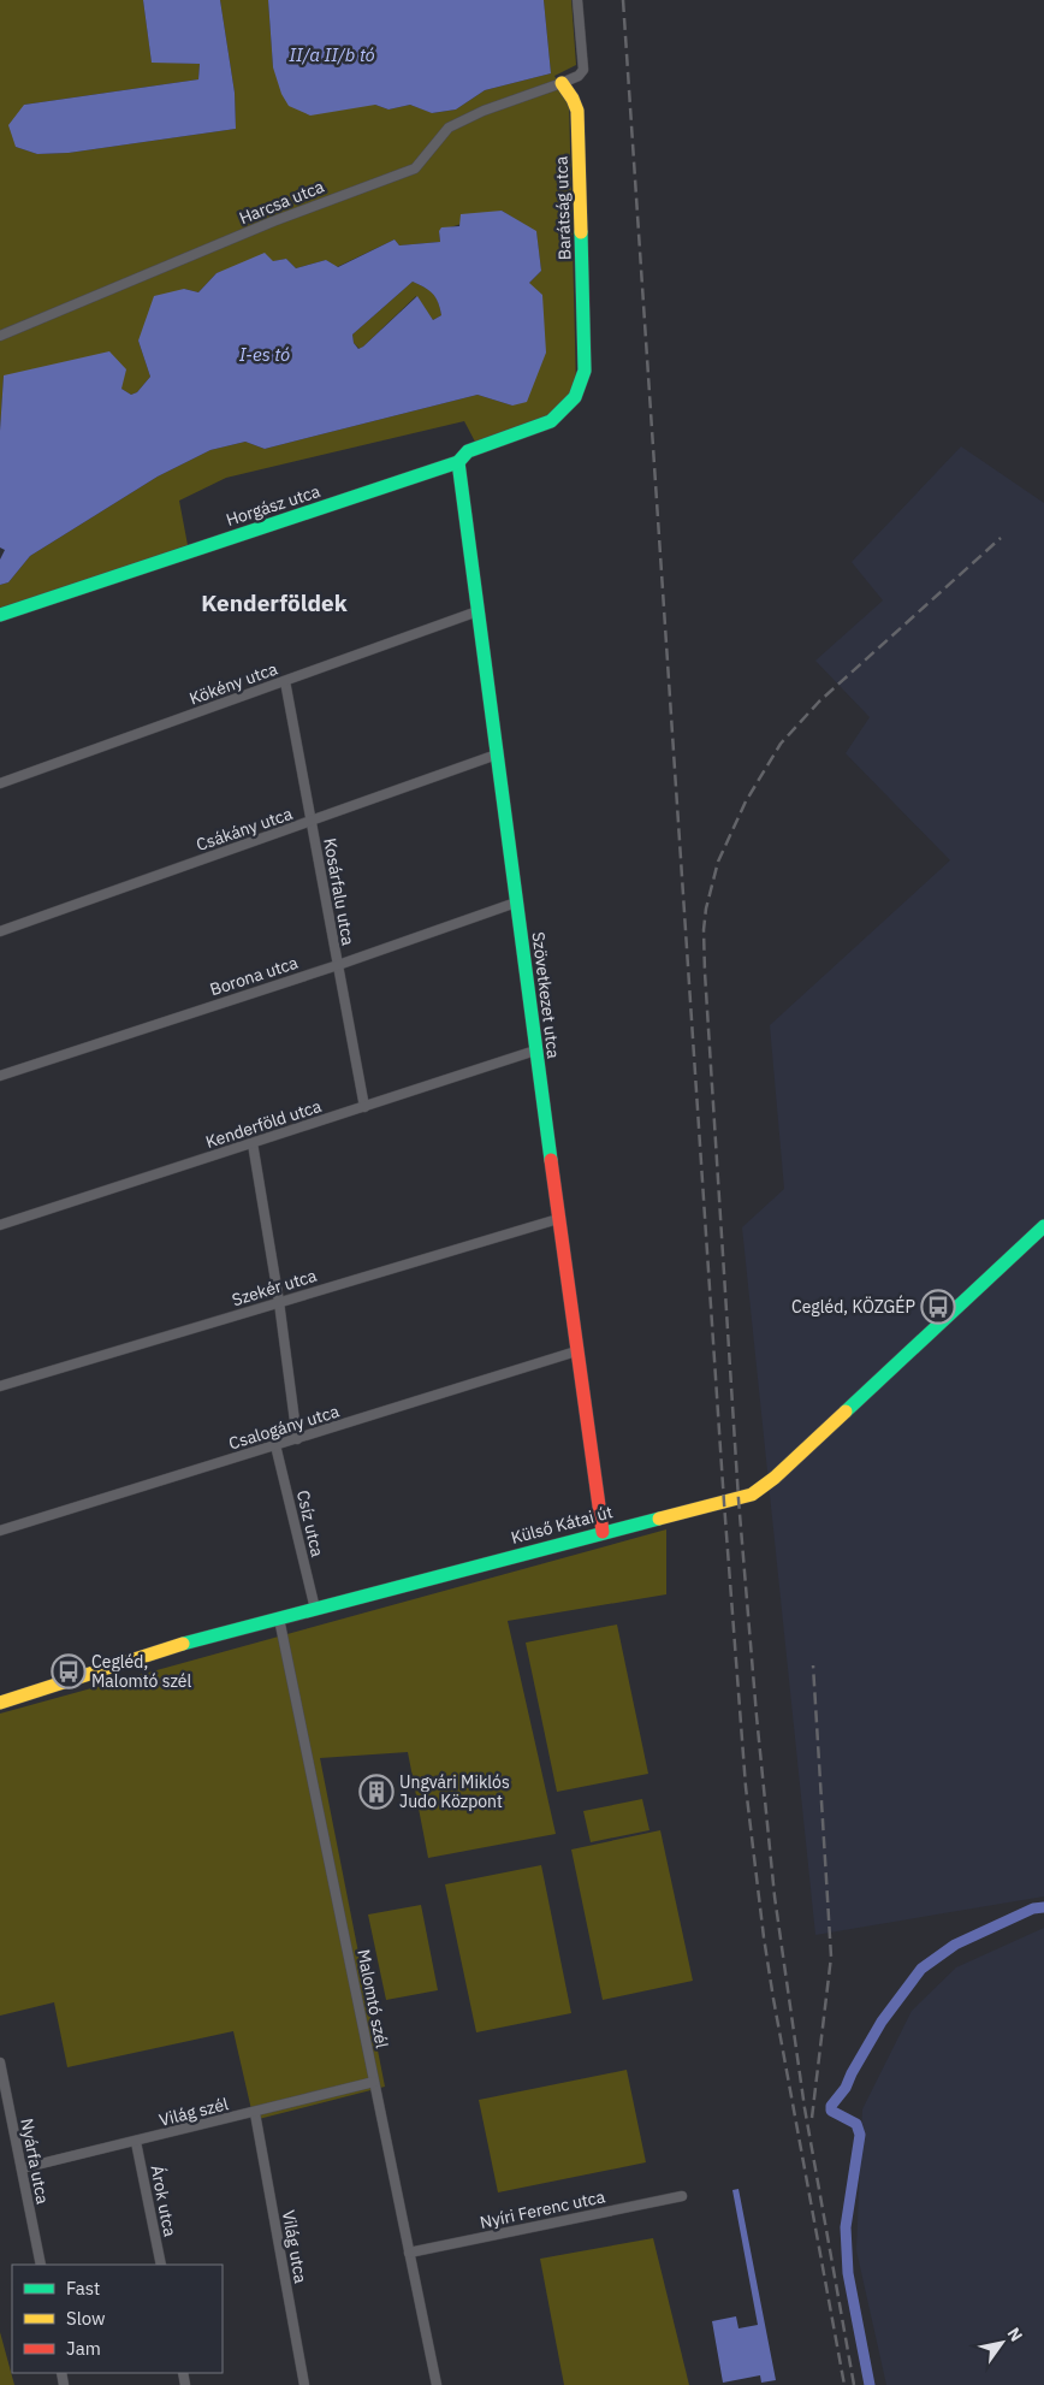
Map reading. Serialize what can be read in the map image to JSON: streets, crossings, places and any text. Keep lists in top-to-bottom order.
{
  "streets": {
    "street": [
      "Harcsa utca",
      "Barátság utca",
      "Horgász utca",
      "Kökény utca",
      "Csákány utca",
      "Kosárfalu utca",
      "Borona utca",
      "Szövetkezet utca",
      "Kenderföld utca",
      "Szekér utca",
      "Csalogány utca",
      "Csíz utca",
      "Külső Kátai út",
      "Malomtó szél",
      "Világ szél",
      "Nyárfa utca",
      "Árok utca",
      "Nyíri Ferenc utca",
      "Világ utca"
    ]
  },
  "crossings": [
    ["Harcsa utca", "Barátság utca"],
    ["Barátság utca", "Horgász utca"],
    ["Horgász utca", "Szövetkezet utca"],
    ["Kökény utca", "Kosárfalu utca"],
    ["Kökény utca", "Szövetkezet utca"],
    ["Csákány utca", "Kosárfalu utca"],
    ["Csákány utca", "Szövetkezet utca"],
    ["Kosárfalu utca", "Borona utca"],
    ["Kosárfalu utca", "Kenderföld utca"],
    ["Borona utca", "Szövetkezet utca"],
    ["Szövetkezet utca", "Kenderföld utca"],
    ["Szövetkezet utca", "Szekér utca"],
    ["Szövetkezet utca", "Csalogány utca"],
    ["Szövetkezet utca", "Külső Kátai út"],
    ["Csalogány utca", "Csíz utca"],
    ["Csíz utca", "Külső Kátai út"],
    ["Külső Kátai út", "Malomtó szél"],
    ["Malomtó szél", "Világ szél"],
    ["Malomtó szél", "Nyíri Ferenc utca"],
    ["Világ szél", "Nyárfa utca"],
    ["Világ szél", "Árok utca"],
    ["Világ szél", "Világ utca"]
  ],
  "districts": ["Kenderföldek"],
  "water": ["II/a II/b tó", "I-es tó"],
  "places": {
    "bus stop": ["Cegléd, KÖZGÉP", "Cegléd, Malomtó szél"],
    "building": ["Ungvári Miklós Judo Központ"]
  },
  "legend": ["Fast", "Slow", "Jam"],
  "north": "top right"
}
